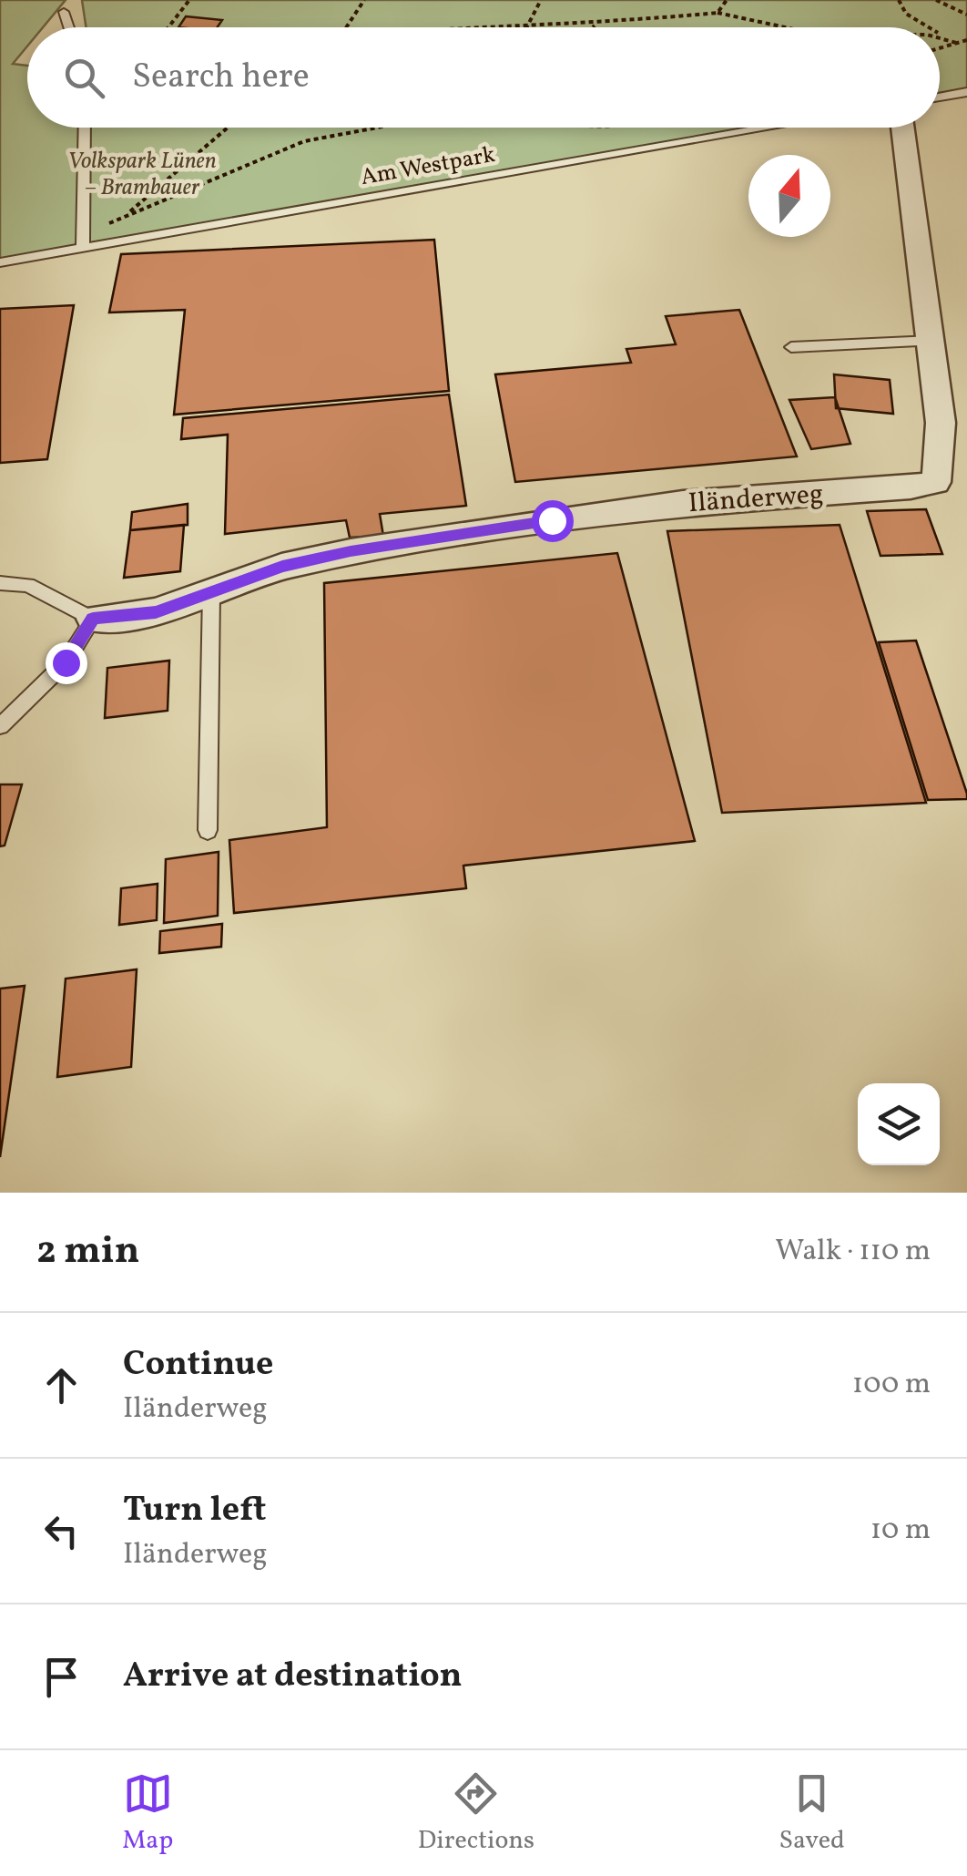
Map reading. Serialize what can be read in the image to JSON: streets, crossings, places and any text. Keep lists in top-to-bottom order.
{
  "streets": {
    "street": ["Iländerweg"],
    "lane": ["Am Westpark"]
  },
  "parks": ["Volkspark Lünen – Brambauer"],
  "north": "top",
  "page": {
    "search": "Search here",
    "heading": ["2 min", "Walk · 110 m"],
    "list": [
      ["Continue", "Iländerweg", "100 m"],
      ["Turn left", "Iländerweg", "10 m"],
      "Arrive at destination"
    ],
    "nav": ["Map", "Directions", "Saved"]
  }
}
